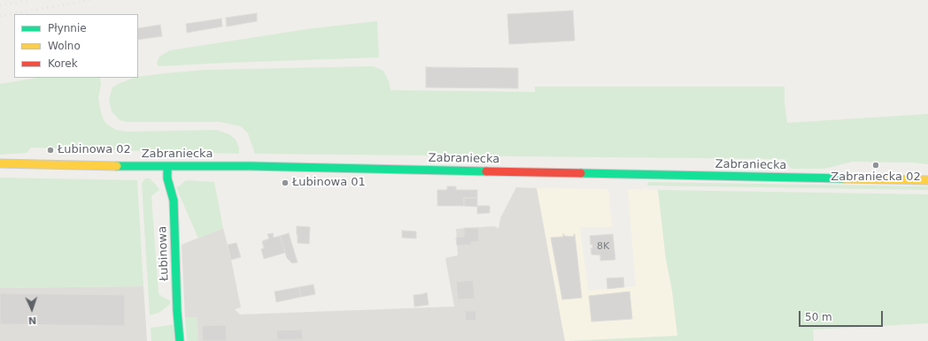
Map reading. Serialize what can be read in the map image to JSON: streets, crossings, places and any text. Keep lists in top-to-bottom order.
{
  "streets": {
    "main road": ["Zabraniecka", "Łubinowa"]
  },
  "crossings": [
    ["Zabraniecka", "Łubinowa"]
  ],
  "places": ["Łubinowa 02", "Zabraniecka 02", "Łubinowa 01"],
  "house_numbers": ["8K"],
  "legend": ["Płynnie", "Wolno", "Korek"],
  "scale_bar": "50 m",
  "north": "bottom"
}
